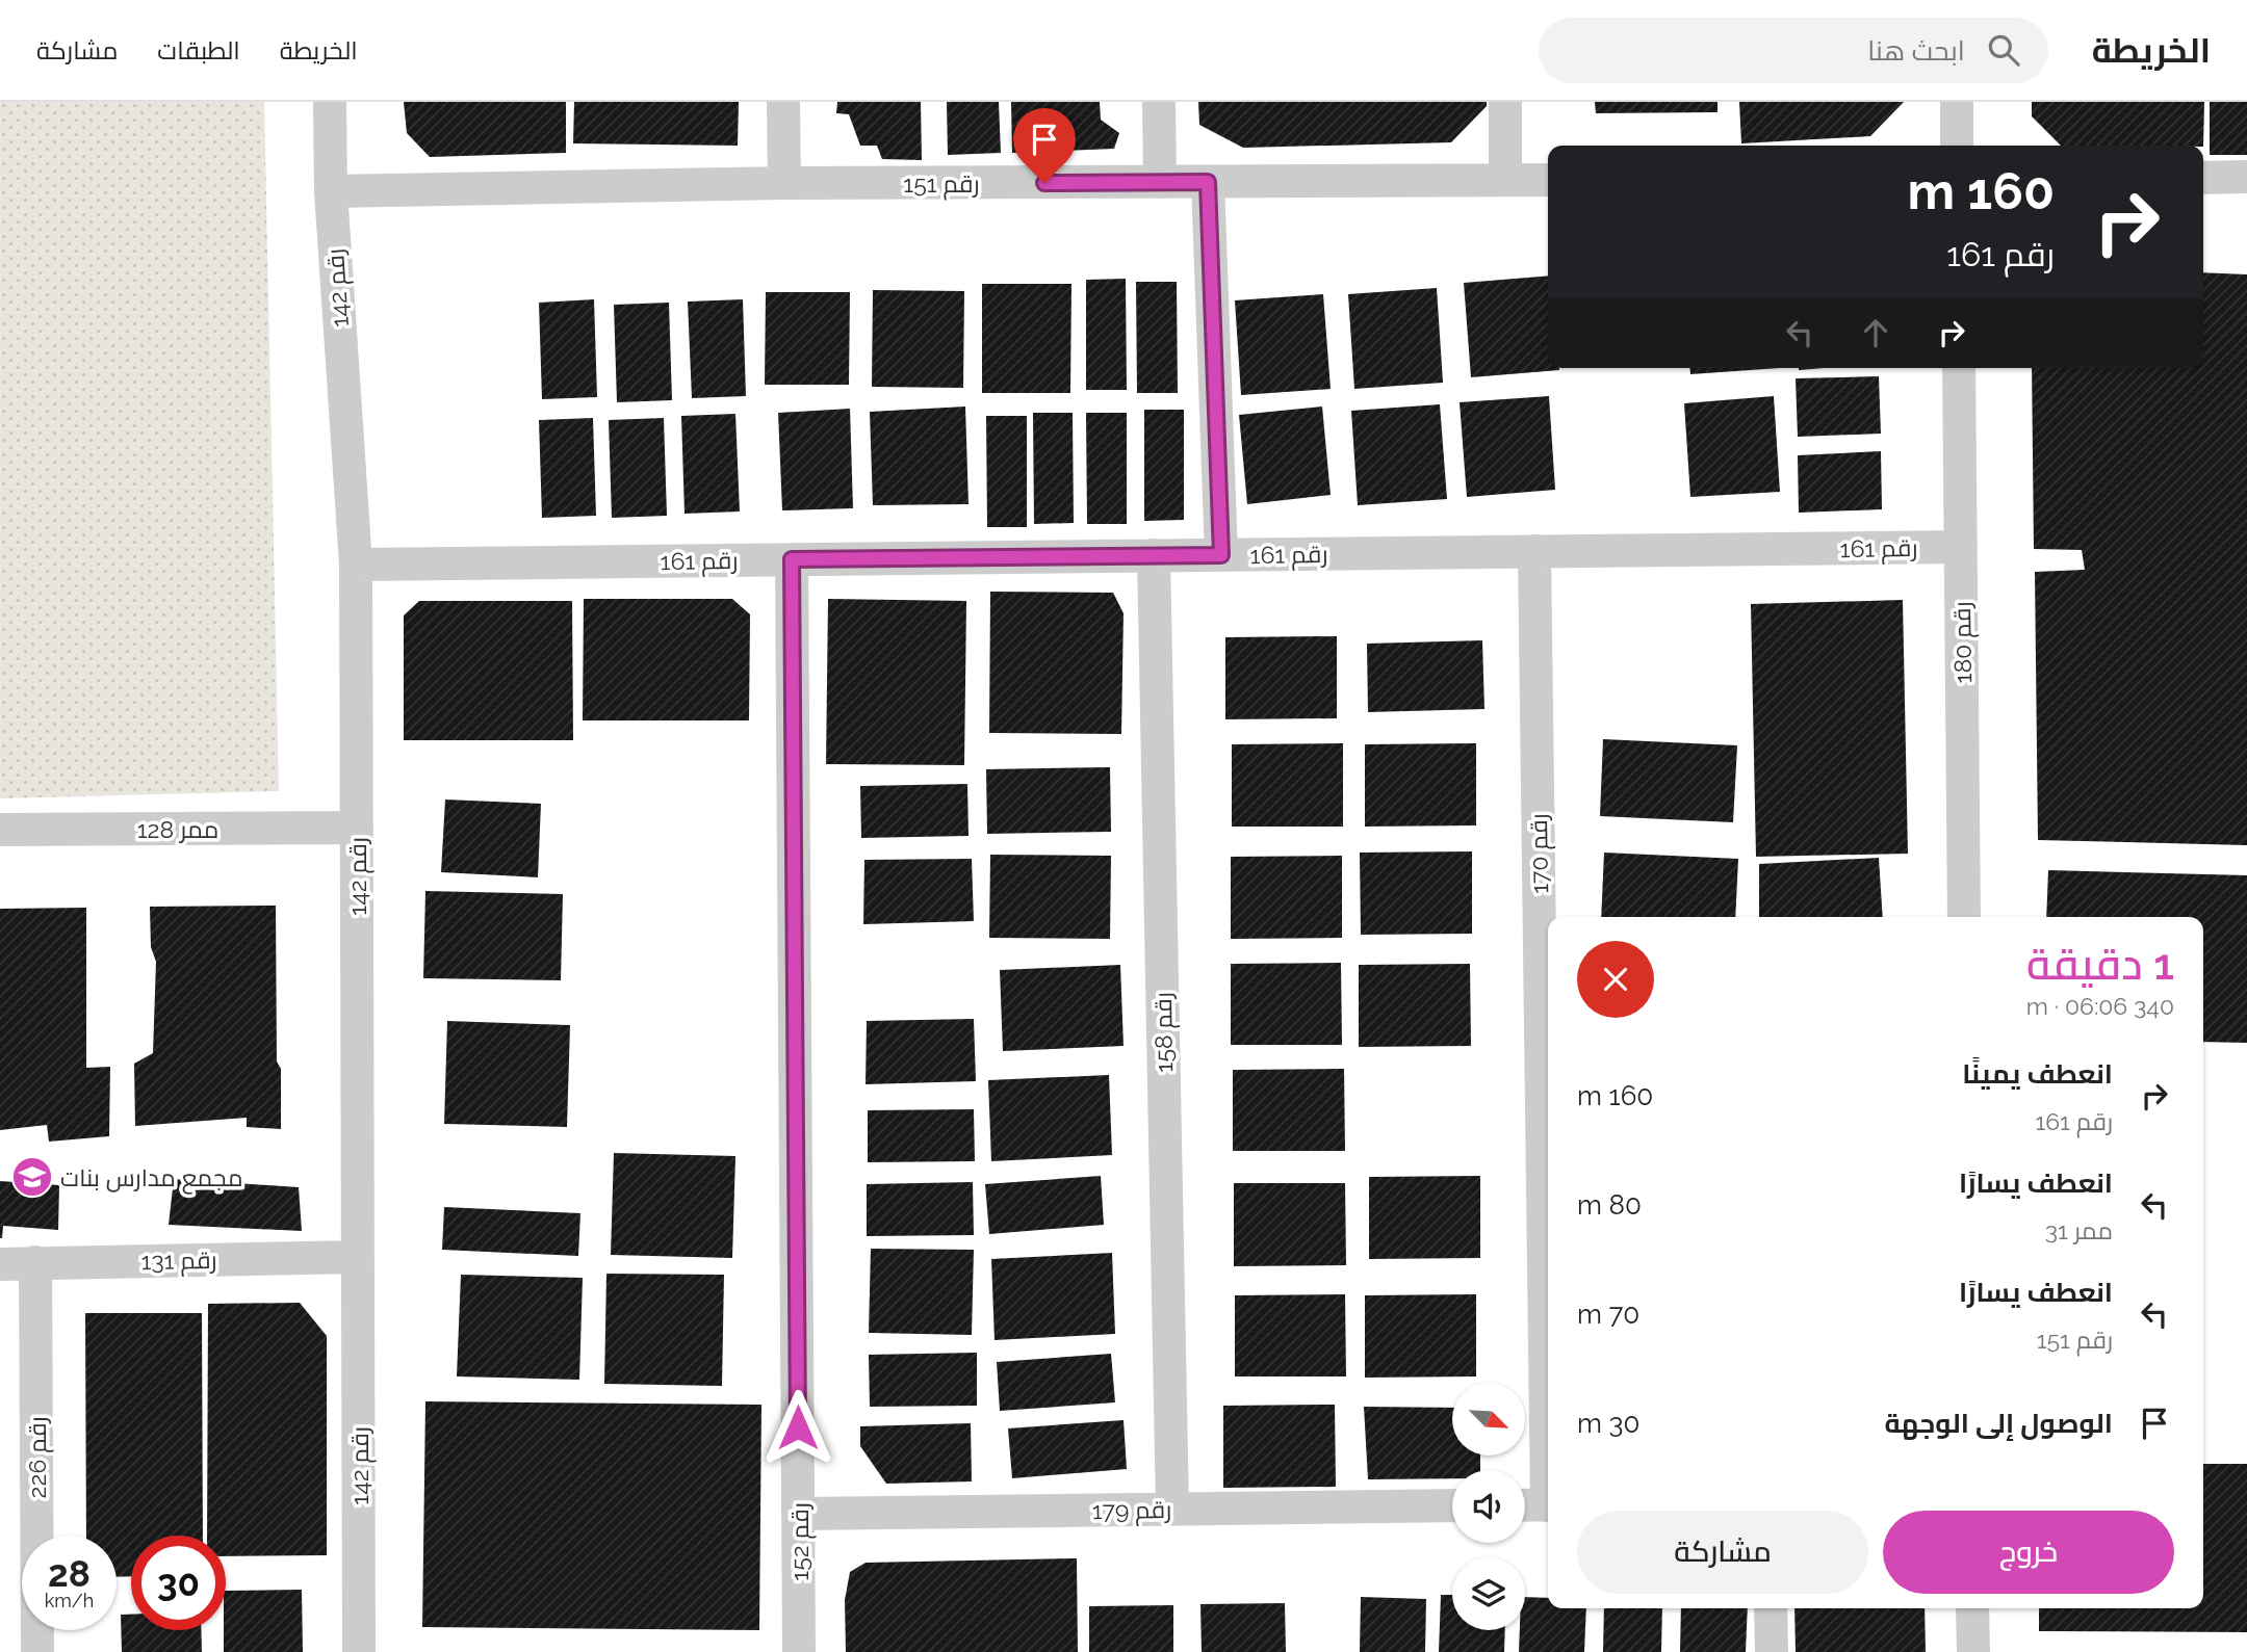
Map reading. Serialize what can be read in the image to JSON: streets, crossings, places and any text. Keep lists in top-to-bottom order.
{
  "streets": {
    "street": [
      "رقم 151",
      "رقم 142",
      "رقم 161",
      "رقم 180",
      "ممر 128",
      "رقم 170",
      "رقم 158",
      "رقم 131",
      "رقم 226",
      "رقم 179",
      "رقم 152"
    ]
  },
  "crossings": [
    ["رقم 151", "رقم 142"],
    ["رقم 142", "رقم 161"],
    ["رقم 142", "ممر 128"],
    ["رقم 142", "رقم 131"],
    ["رقم 161", "رقم 180"],
    ["رقم 161", "رقم 170"],
    ["رقم 161", "رقم 158"],
    ["رقم 161", "رقم 152"],
    ["رقم 158", "رقم 179"],
    ["رقم 131", "رقم 226"],
    ["رقم 179", "رقم 152"]
  ],
  "places": {
    "school or university": ["مجمع مدارس بنات"]
  },
  "north": "bottom right",
  "page": {
    "header": "الخريطة",
    "search": "ابحث هنا",
    "nav": ["الخريطة", "الطبقات", "مشاركة"],
    "turn": ["160 m", "رقم 161"],
    "heading": ["1 دقيقة", "340 m · 06:06"],
    "list": [
      {
        "name": "انعطف يمينًا",
        "note": "رقم 161",
        "value": "160 m"
      },
      {
        "name": "انعطف يسارًا",
        "note": "ممر 31",
        "value": "80 m"
      },
      {
        "name": "انعطف يسارًا",
        "note": "رقم 151",
        "value": "70 m"
      },
      {
        "name": "الوصول إلى الوجهة",
        "value": "30 m"
      }
    ],
    "buttons": ["خروج", "مشاركة"],
    "speed": "28 km/h",
    "limit": "30"
  }
}
